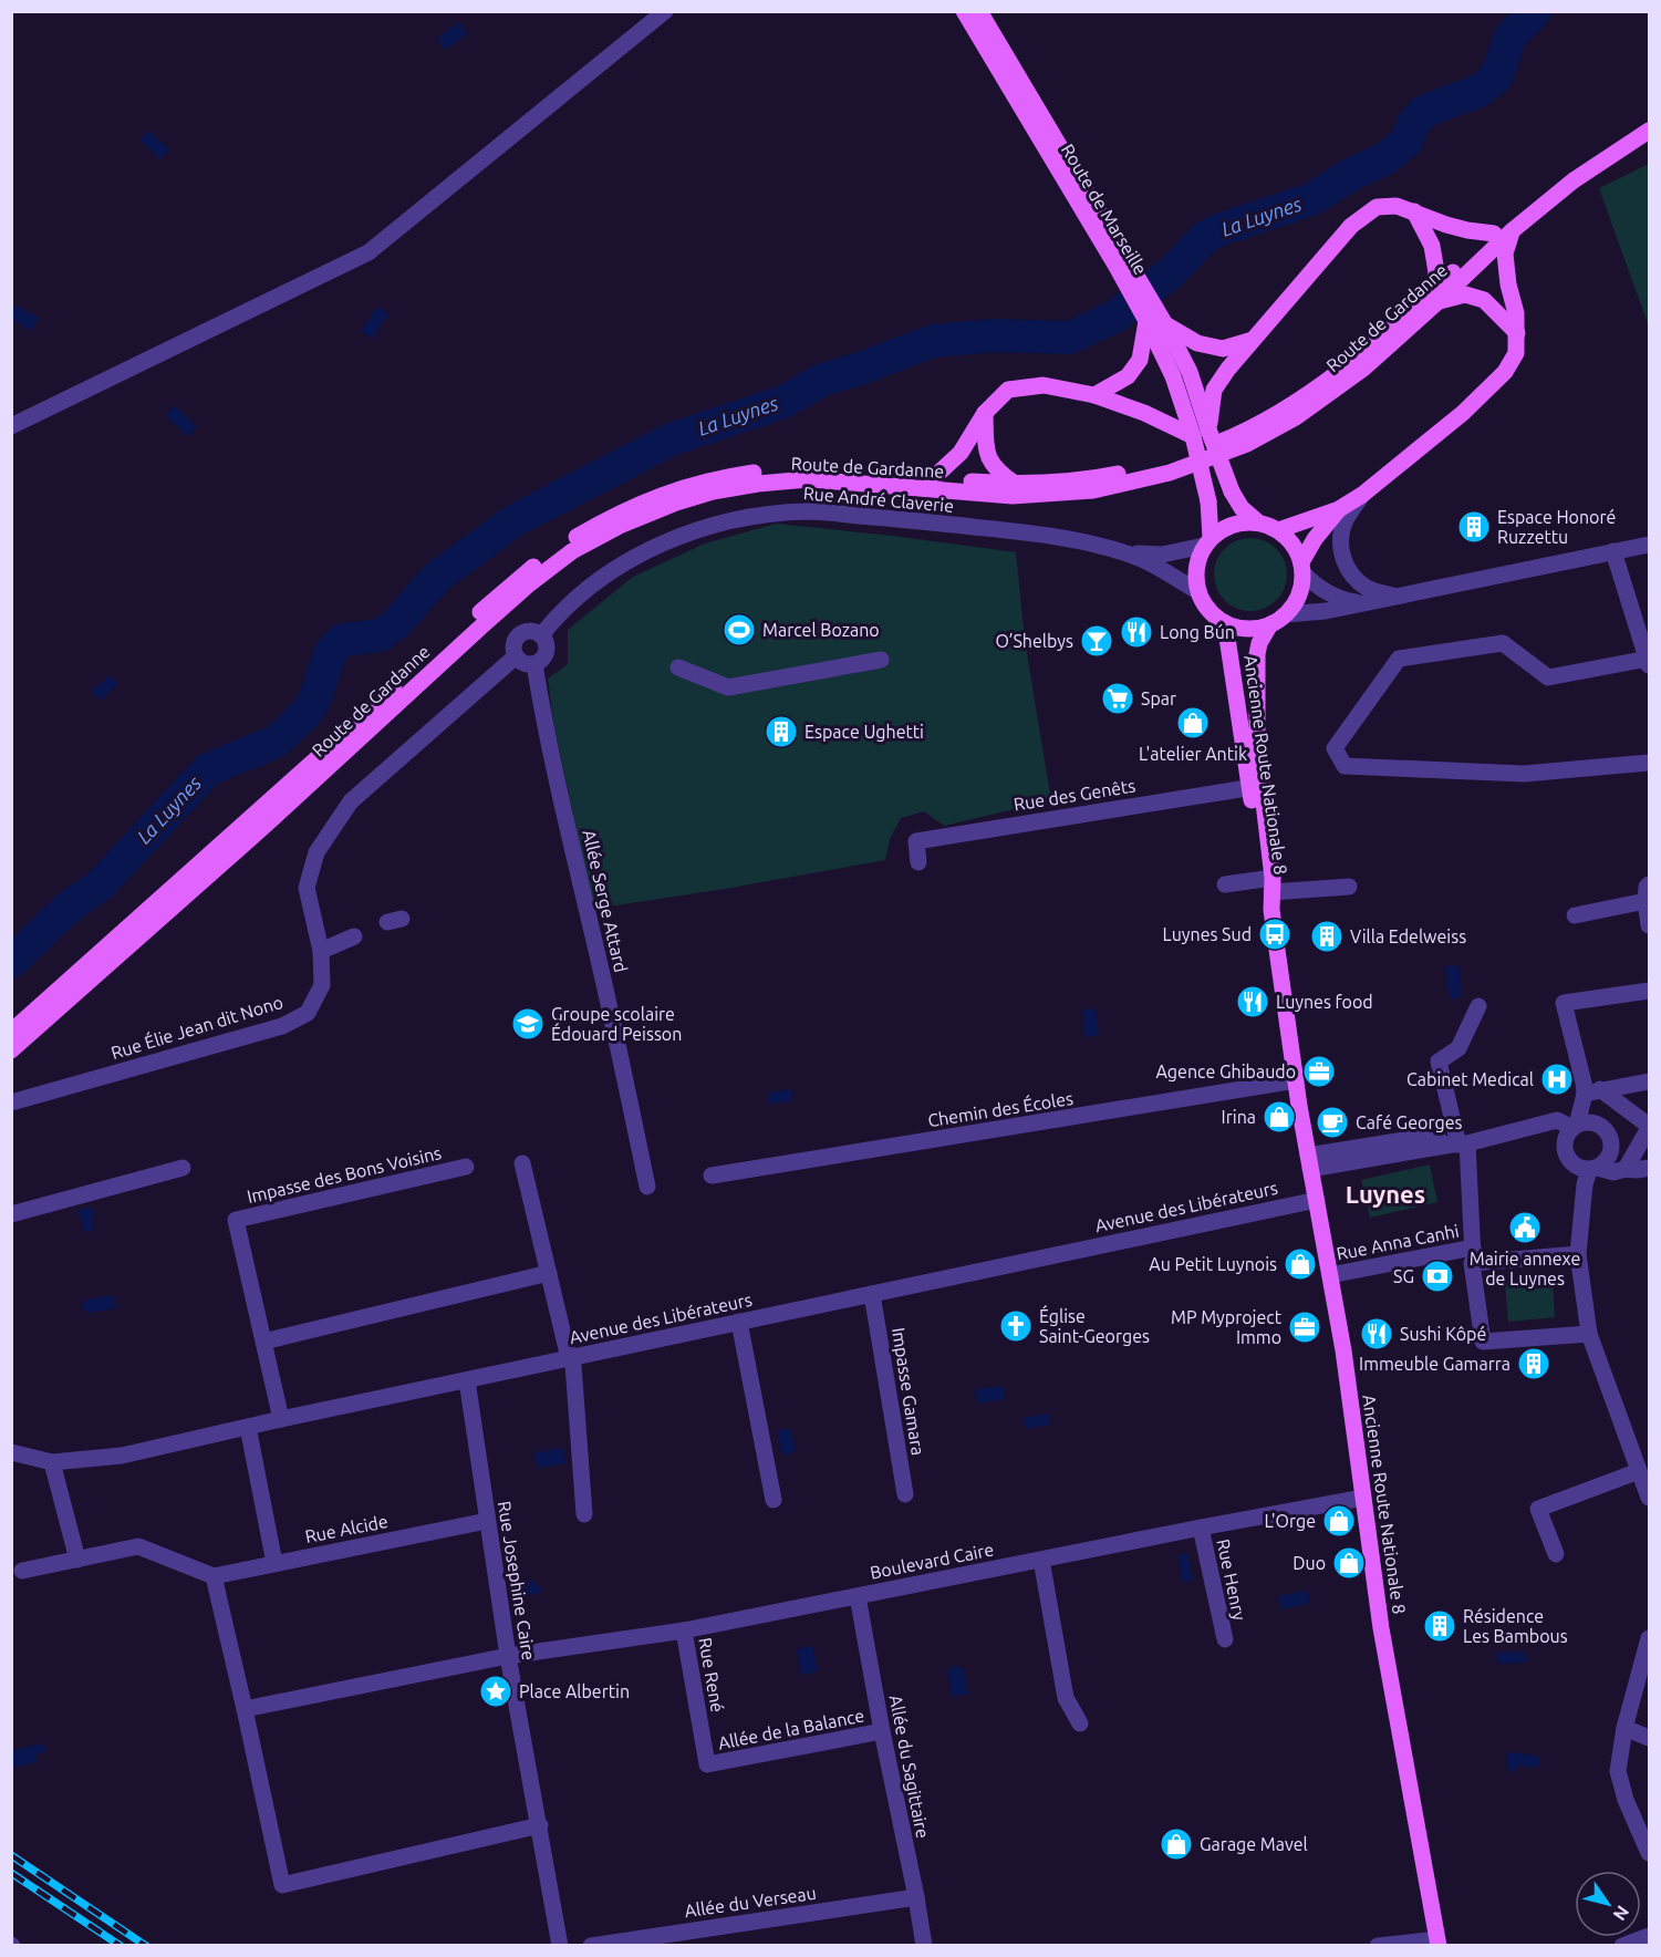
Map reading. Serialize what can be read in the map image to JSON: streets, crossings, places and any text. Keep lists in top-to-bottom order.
{
  "streets": {
    "main road": ["Route de Marseille", "Route de Gardanne", "Ancienne Route Nationale 8"],
    "street": [
      "Rue André Claverie",
      "Rue des Genêts",
      "Allée Serge Attard",
      "Rue Élie Jean dit Nono",
      "Chemin des Écoles",
      "Impasse des Bons Voisins",
      "Avenue des Libérateurs",
      "Rue Anna Canhi",
      "Impasse Gamara",
      "Rue Alcide",
      "Boulevard Caire",
      "Rue Henry",
      "Rue Josephine Caire",
      "Rue René",
      "Allée de la Balance",
      "Allée du Sagittaire",
      "Allée du Verseau"
    ]
  },
  "crossings": [
    ["Rue André Claverie", "Ancienne Route Nationale 8"],
    ["Rue André Claverie", "Allée Serge Attard"],
    ["Rue André Claverie", "Rue Élie Jean dit Nono"],
    ["Ancienne Route Nationale 8", "Rue des Genêts"],
    ["Ancienne Route Nationale 8", "Chemin des Écoles"],
    ["Ancienne Route Nationale 8", "Avenue des Libérateurs"],
    ["Ancienne Route Nationale 8", "Rue Anna Canhi"],
    ["Ancienne Route Nationale 8", "Boulevard Caire"],
    ["Allée Serge Attard", "Rue Élie Jean dit Nono"],
    ["Impasse des Bons Voisins", "Avenue des Libérateurs"],
    ["Avenue des Libérateurs", "Impasse Gamara"],
    ["Avenue des Libérateurs", "Rue Josephine Caire"],
    ["Rue Alcide", "Rue Josephine Caire"],
    ["Boulevard Caire", "Rue Henry"],
    ["Boulevard Caire", "Rue Josephine Caire"],
    ["Boulevard Caire", "Rue René"],
    ["Boulevard Caire", "Allée du Sagittaire"],
    ["Rue René", "Allée de la Balance"],
    ["Allée de la Balance", "Allée du Sagittaire"],
    ["Allée du Sagittaire", "Allée du Verseau"]
  ],
  "districts": ["Luynes"],
  "water": ["La Luynes"],
  "places": {
    "building": [
      "Espace Honoré Ruzzettu",
      "Espace Ughetti",
      "Villa Edelweiss",
      "Immeuble Gamarra",
      "Résidence Les Bambous"
    ],
    "sports": ["Marcel Bozano"],
    "restaurant": ["Long Bún", "Luynes food", "Sushi Kôpé"],
    "bar": ["O’Shelbys"],
    "supermarket": ["Spar"],
    "shop": [
      "L'atelier Antik",
      "Irina",
      "Au Petit Luynois",
      "L'Orge",
      "Duo",
      "Garage Mavel"
    ],
    "bus stop": ["Luynes Sud"],
    "school or university": ["Groupe scolaire Édouard Peisson"],
    "office": ["Agence Ghibaudo", "MP Myproject Immo"],
    "hospital": ["Cabinet Medical"],
    "cafe": ["Café Georges"],
    "public building": ["Mairie annexe de Luynes"],
    "bank": ["SG"],
    "church": ["Église Saint-Georges"],
    "place": ["Place Albertin"]
  },
  "north": "bottom right"
}
